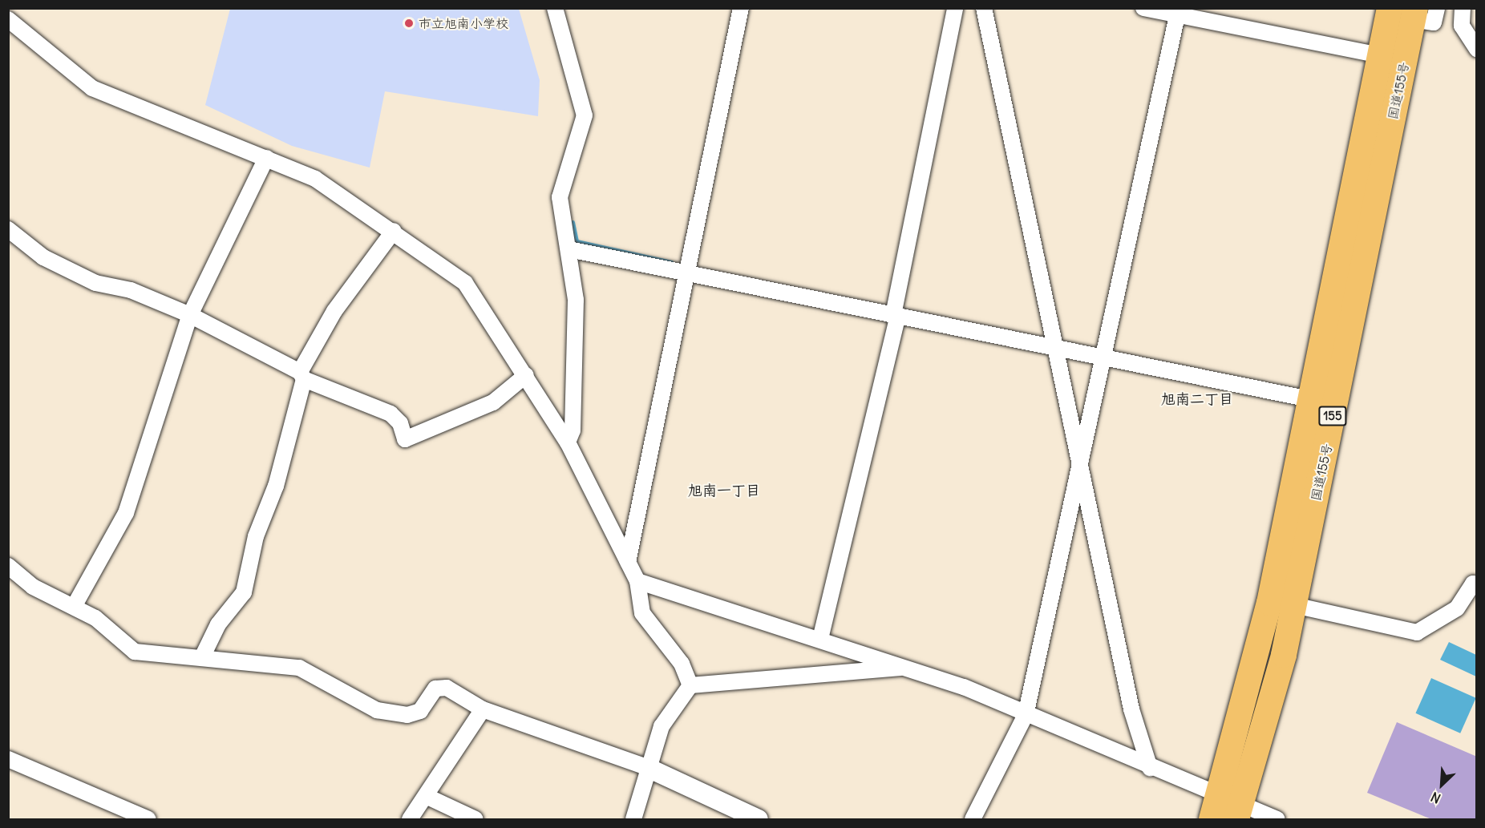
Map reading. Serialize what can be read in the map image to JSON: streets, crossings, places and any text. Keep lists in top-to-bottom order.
{
  "streets": {
    "highway": ["国道155号", "155"]
  },
  "districts": ["旭南二丁目", "旭南一丁目"],
  "places": ["市立旭南小学校"],
  "north": "bottom left"
}
